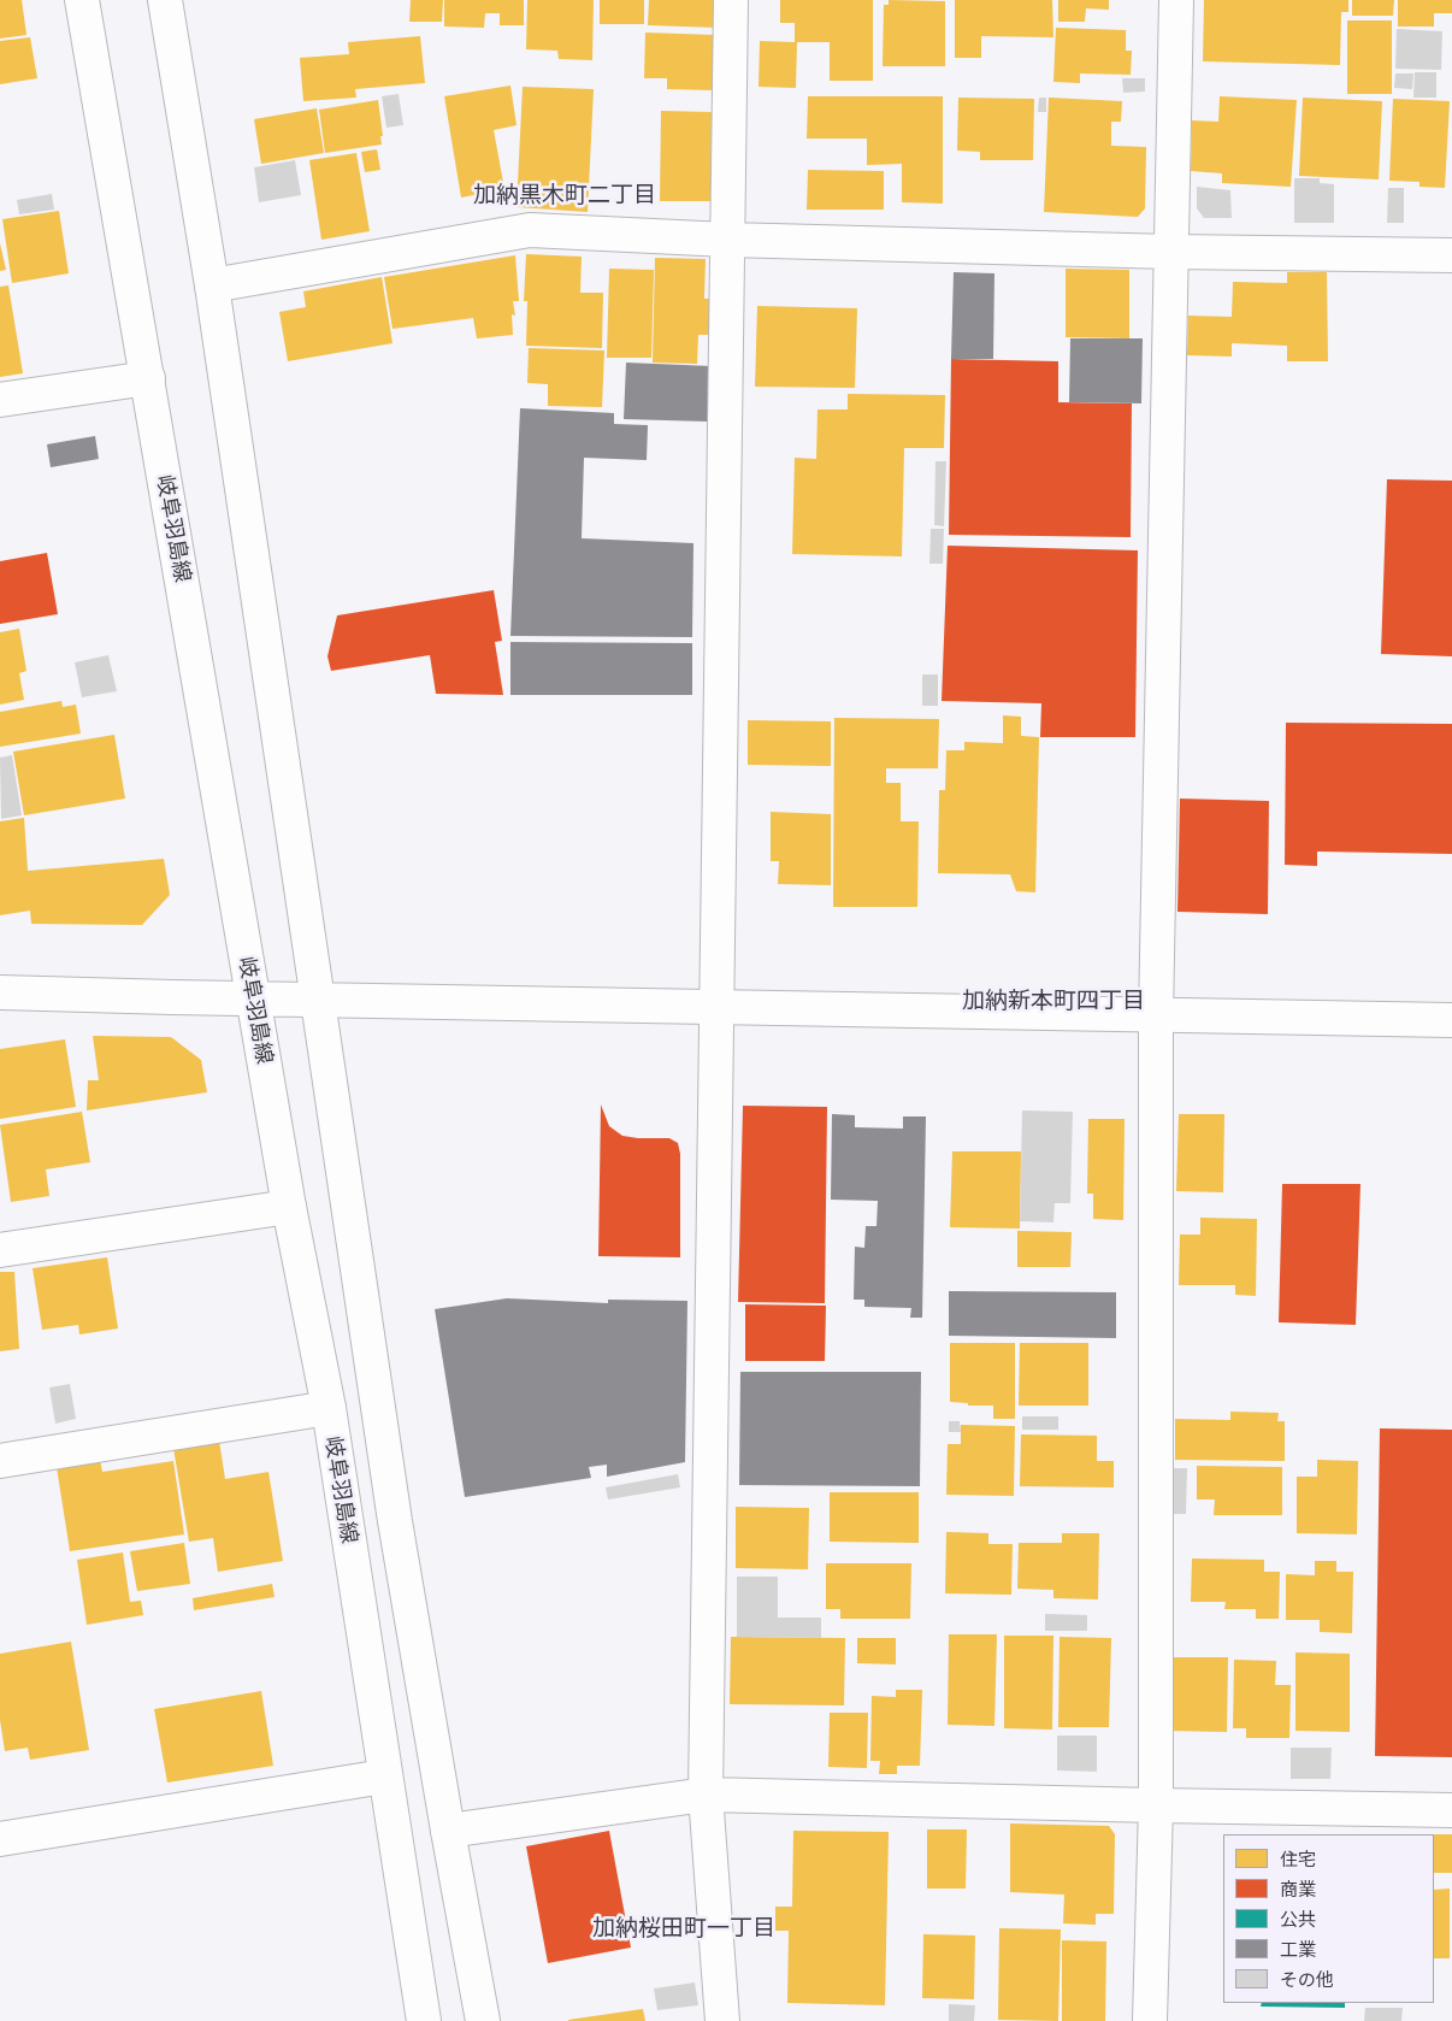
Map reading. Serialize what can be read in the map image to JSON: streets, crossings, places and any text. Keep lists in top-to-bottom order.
{
  "streets": {
    "street": ["岐阜羽島線"]
  },
  "districts": ["加納黒木町二丁目", "加納新本町四丁目", "加納桜田町一丁目"],
  "legend": [
    "住宅",
    "商業",
    "公共",
    "工業",
    "その他"
  ]
}
